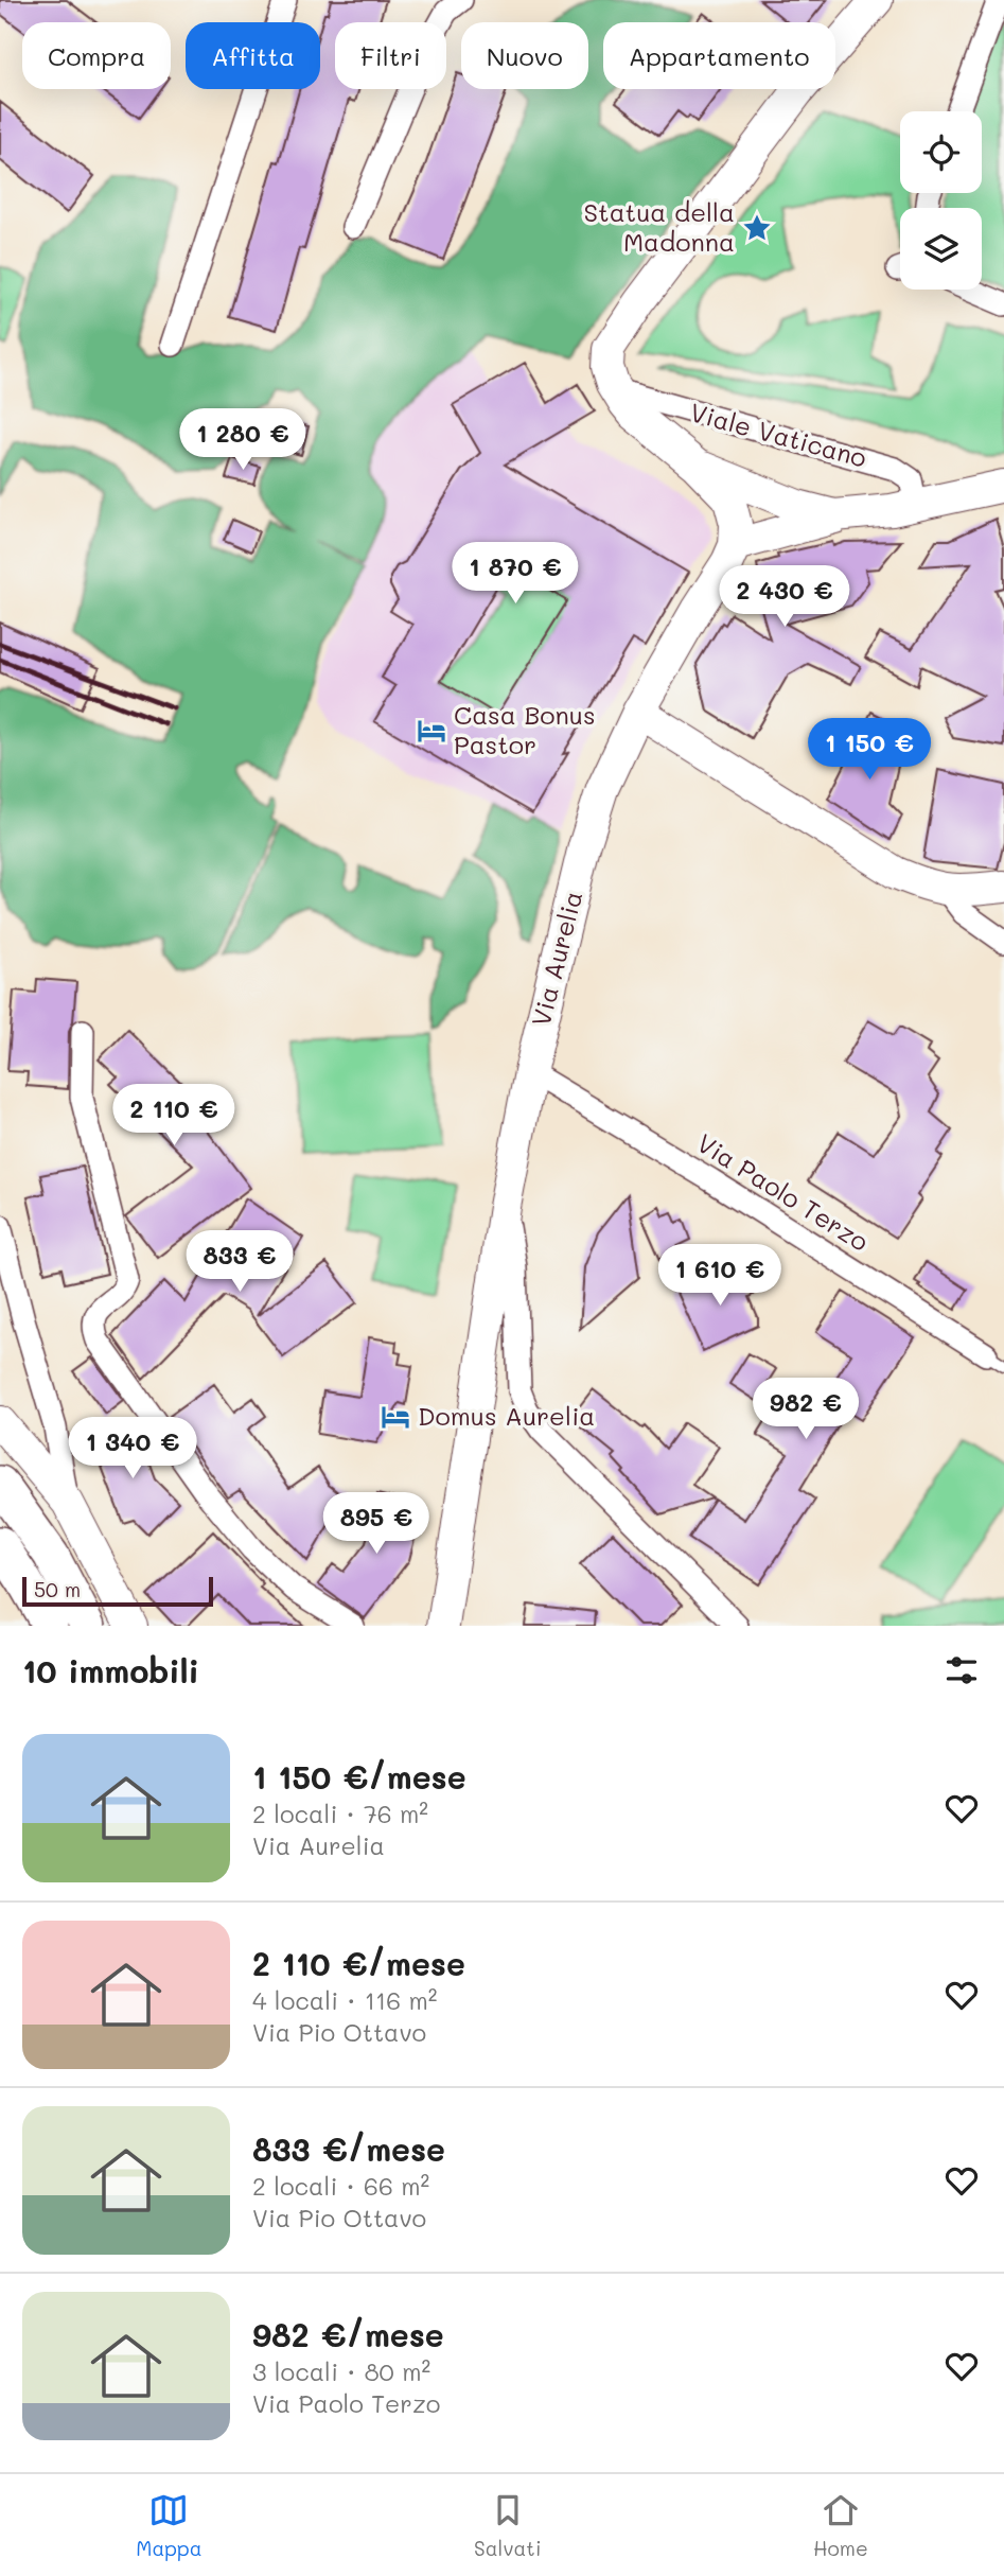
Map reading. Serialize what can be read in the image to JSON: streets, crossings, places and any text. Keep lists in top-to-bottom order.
{
  "streets": {
    "street": ["Viale Vaticano", "Via Aurelia", "Via Paolo Terzo"]
  },
  "crossings": [
    ["Viale Vaticano", "Via Aurelia"],
    ["Via Aurelia", "Via Paolo Terzo"]
  ],
  "places": {
    "place": ["Statua della Madonna"],
    "hotel": ["Casa Bonus Pastor", "Domus Aurelia"]
  },
  "scale_bar": "50 m",
  "page": {
    "chip": [
      "Compra",
      "Affitta",
      "Filtri",
      "Nuovo",
      "Appartamento"
    ],
    "price": [
      "1 280 €",
      "1 870 €",
      "2 430 €",
      "1 150 €",
      "2 110 €",
      "833 €",
      "1 610 €",
      "982 €",
      "1 340 €",
      "895 €"
    ],
    "scale": "50 m",
    "heading": "10 immobili",
    "list": [
      {
        "name": "1 150 €/mese",
        "note": "2 locali · 76 m² · Via Aurelia"
      },
      {
        "name": "2 110 €/mese",
        "note": "4 locali · 116 m² · Via Pio Ottavo"
      },
      {
        "name": "833 €/mese",
        "note": "2 locali · 66 m² · Via Pio Ottavo"
      },
      {
        "name": "982 €/mese",
        "note": "3 locali · 80 m² · Via Paolo Terzo"
      }
    ],
    "tabs": ["Mappa", "Salvati", "Home"]
  }
}
